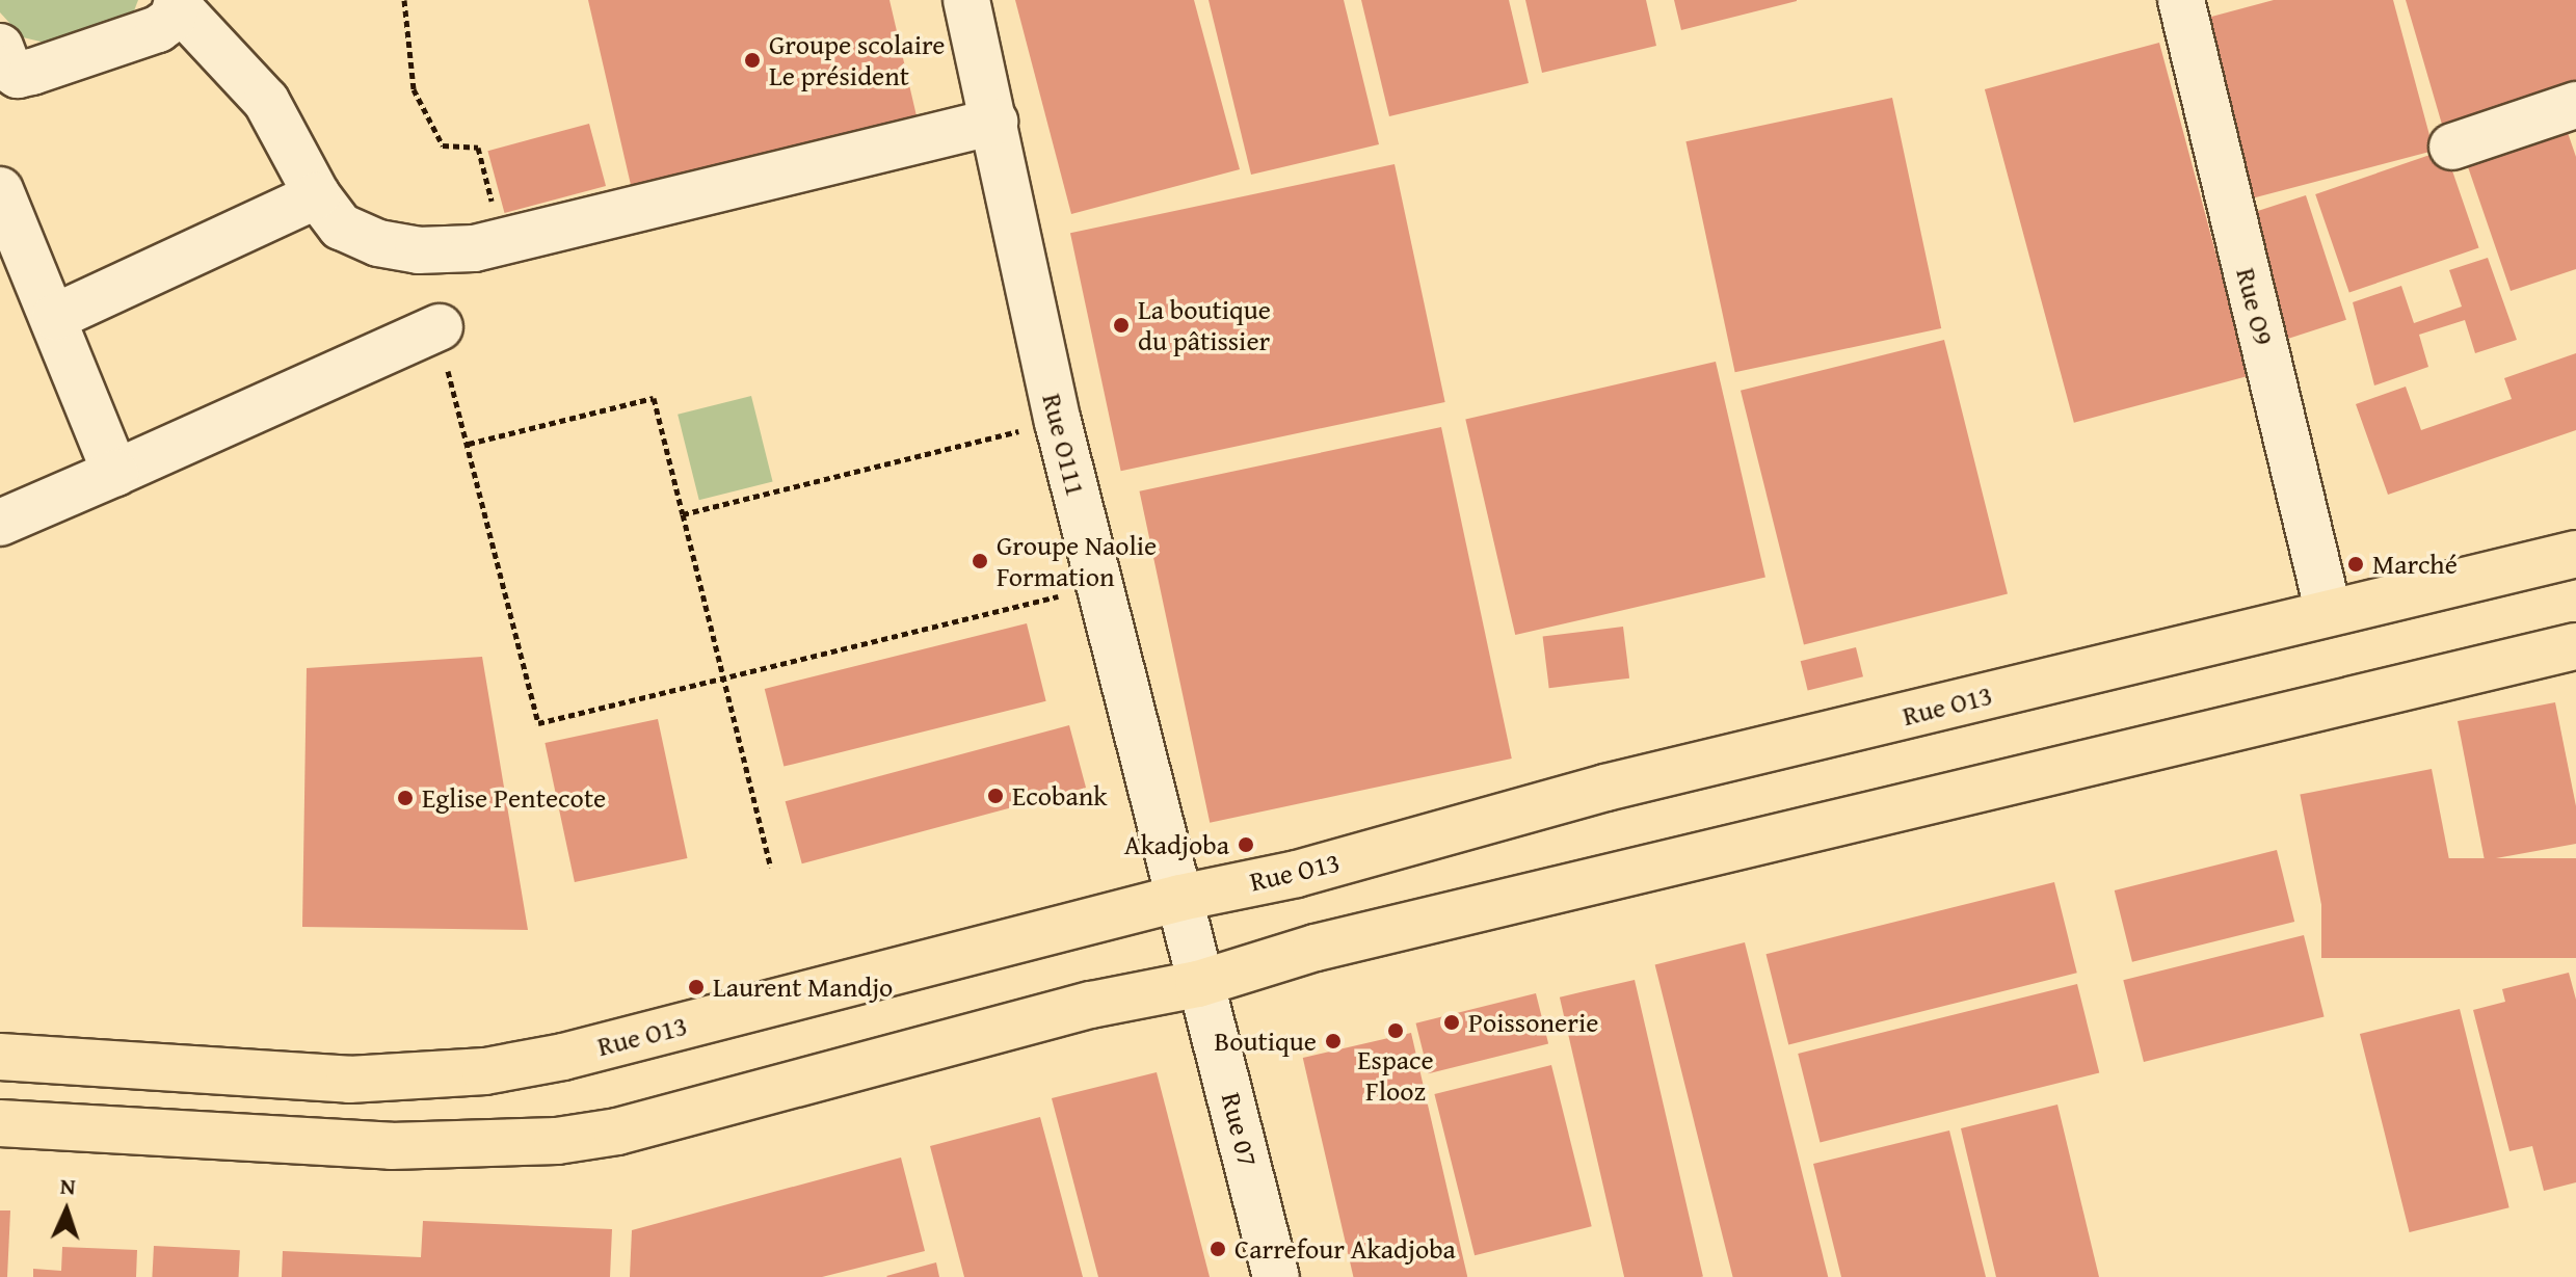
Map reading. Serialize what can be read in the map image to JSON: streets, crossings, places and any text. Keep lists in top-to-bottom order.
{
  "streets": {
    "main road": ["Rue O13"],
    "street": ["Rue O9", "Rue O111", "Rue 07"]
  },
  "crossings": [
    ["Rue O9", "Rue O13"],
    ["Rue O111", "Rue O13"],
    ["Rue O111", "Rue 07"]
  ],
  "places": [
    "Groupe scolaire Le président",
    "La boutique du pâtissier",
    "Groupe Naolie Formation",
    "Marché",
    "Ecobank",
    "Eglise Pentecote",
    "Akadjoba",
    "Laurent Mandjo",
    "Poissonerie",
    "Espace Flooz",
    "Boutique",
    "Carrefour Akadjoba"
  ],
  "north": "top"
}
